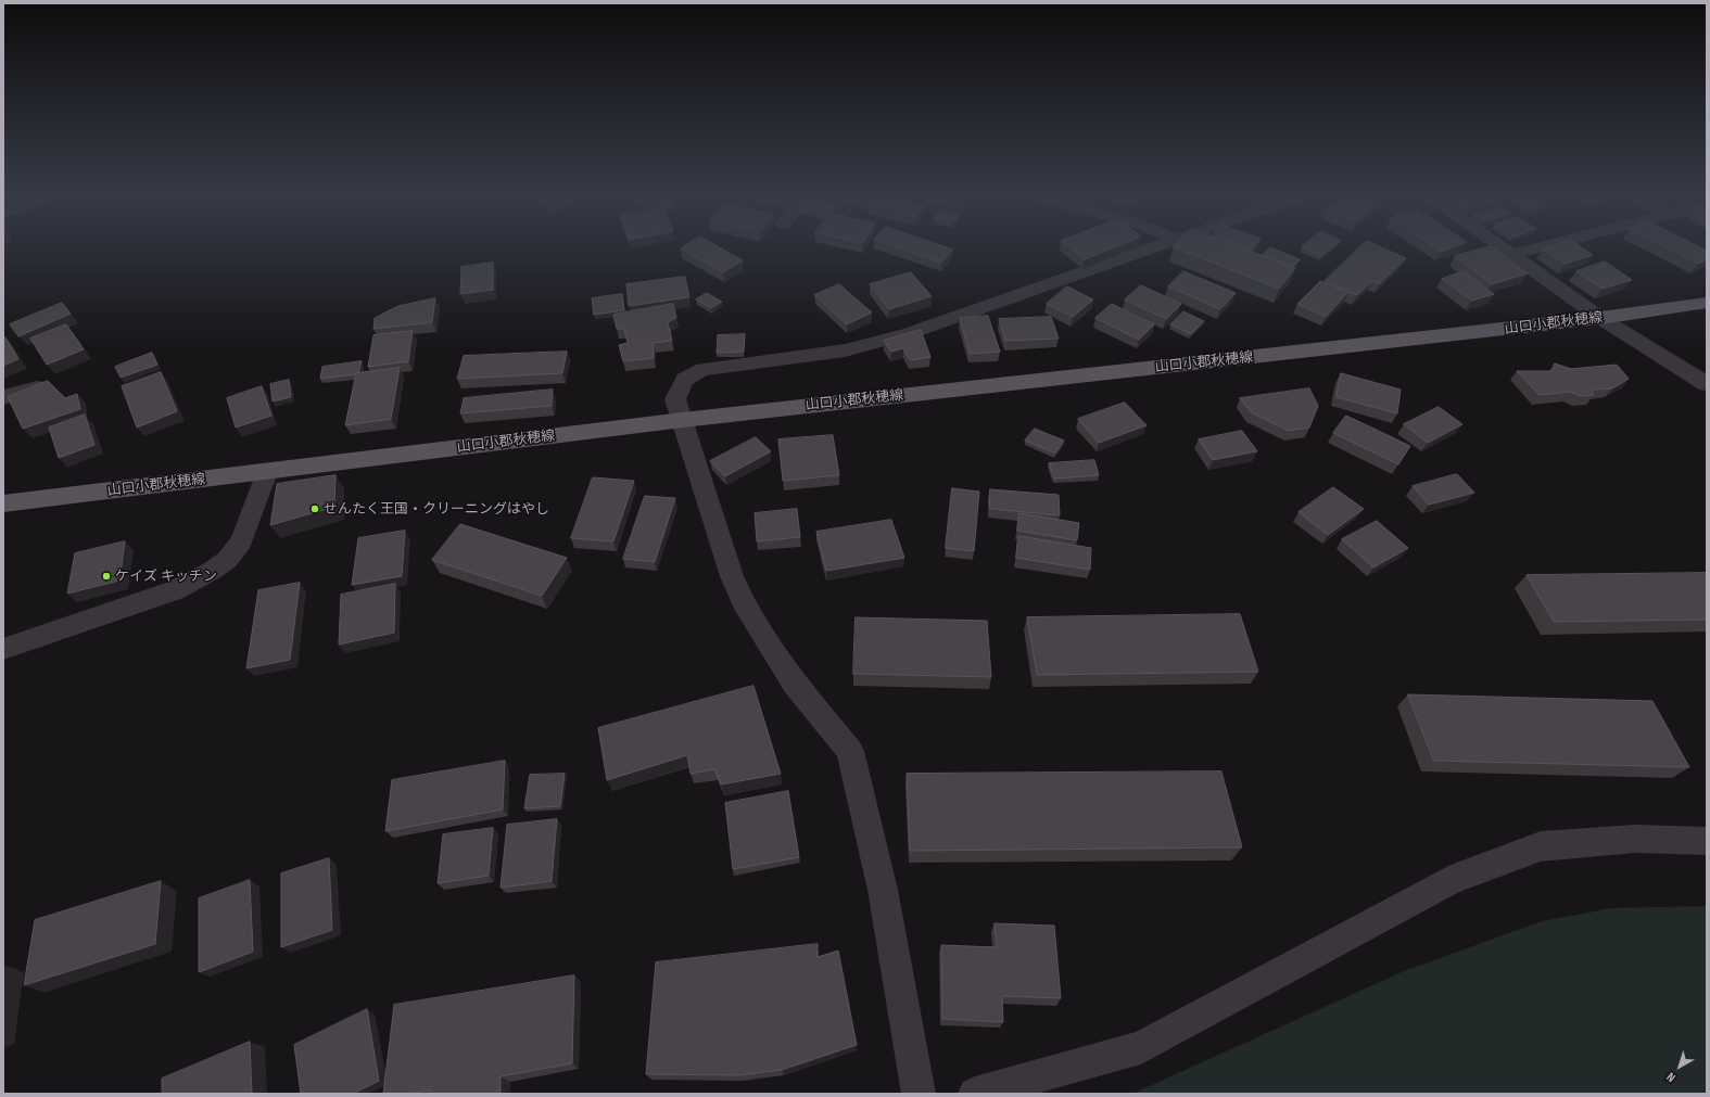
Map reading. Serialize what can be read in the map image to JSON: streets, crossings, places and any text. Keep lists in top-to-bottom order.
{
  "streets": {
    "main road": ["山口小郡秋穂線"]
  },
  "places": ["せんたく王国・クリーニングはやし", "ケイズ キッチン"],
  "north": "bottom left"
}
